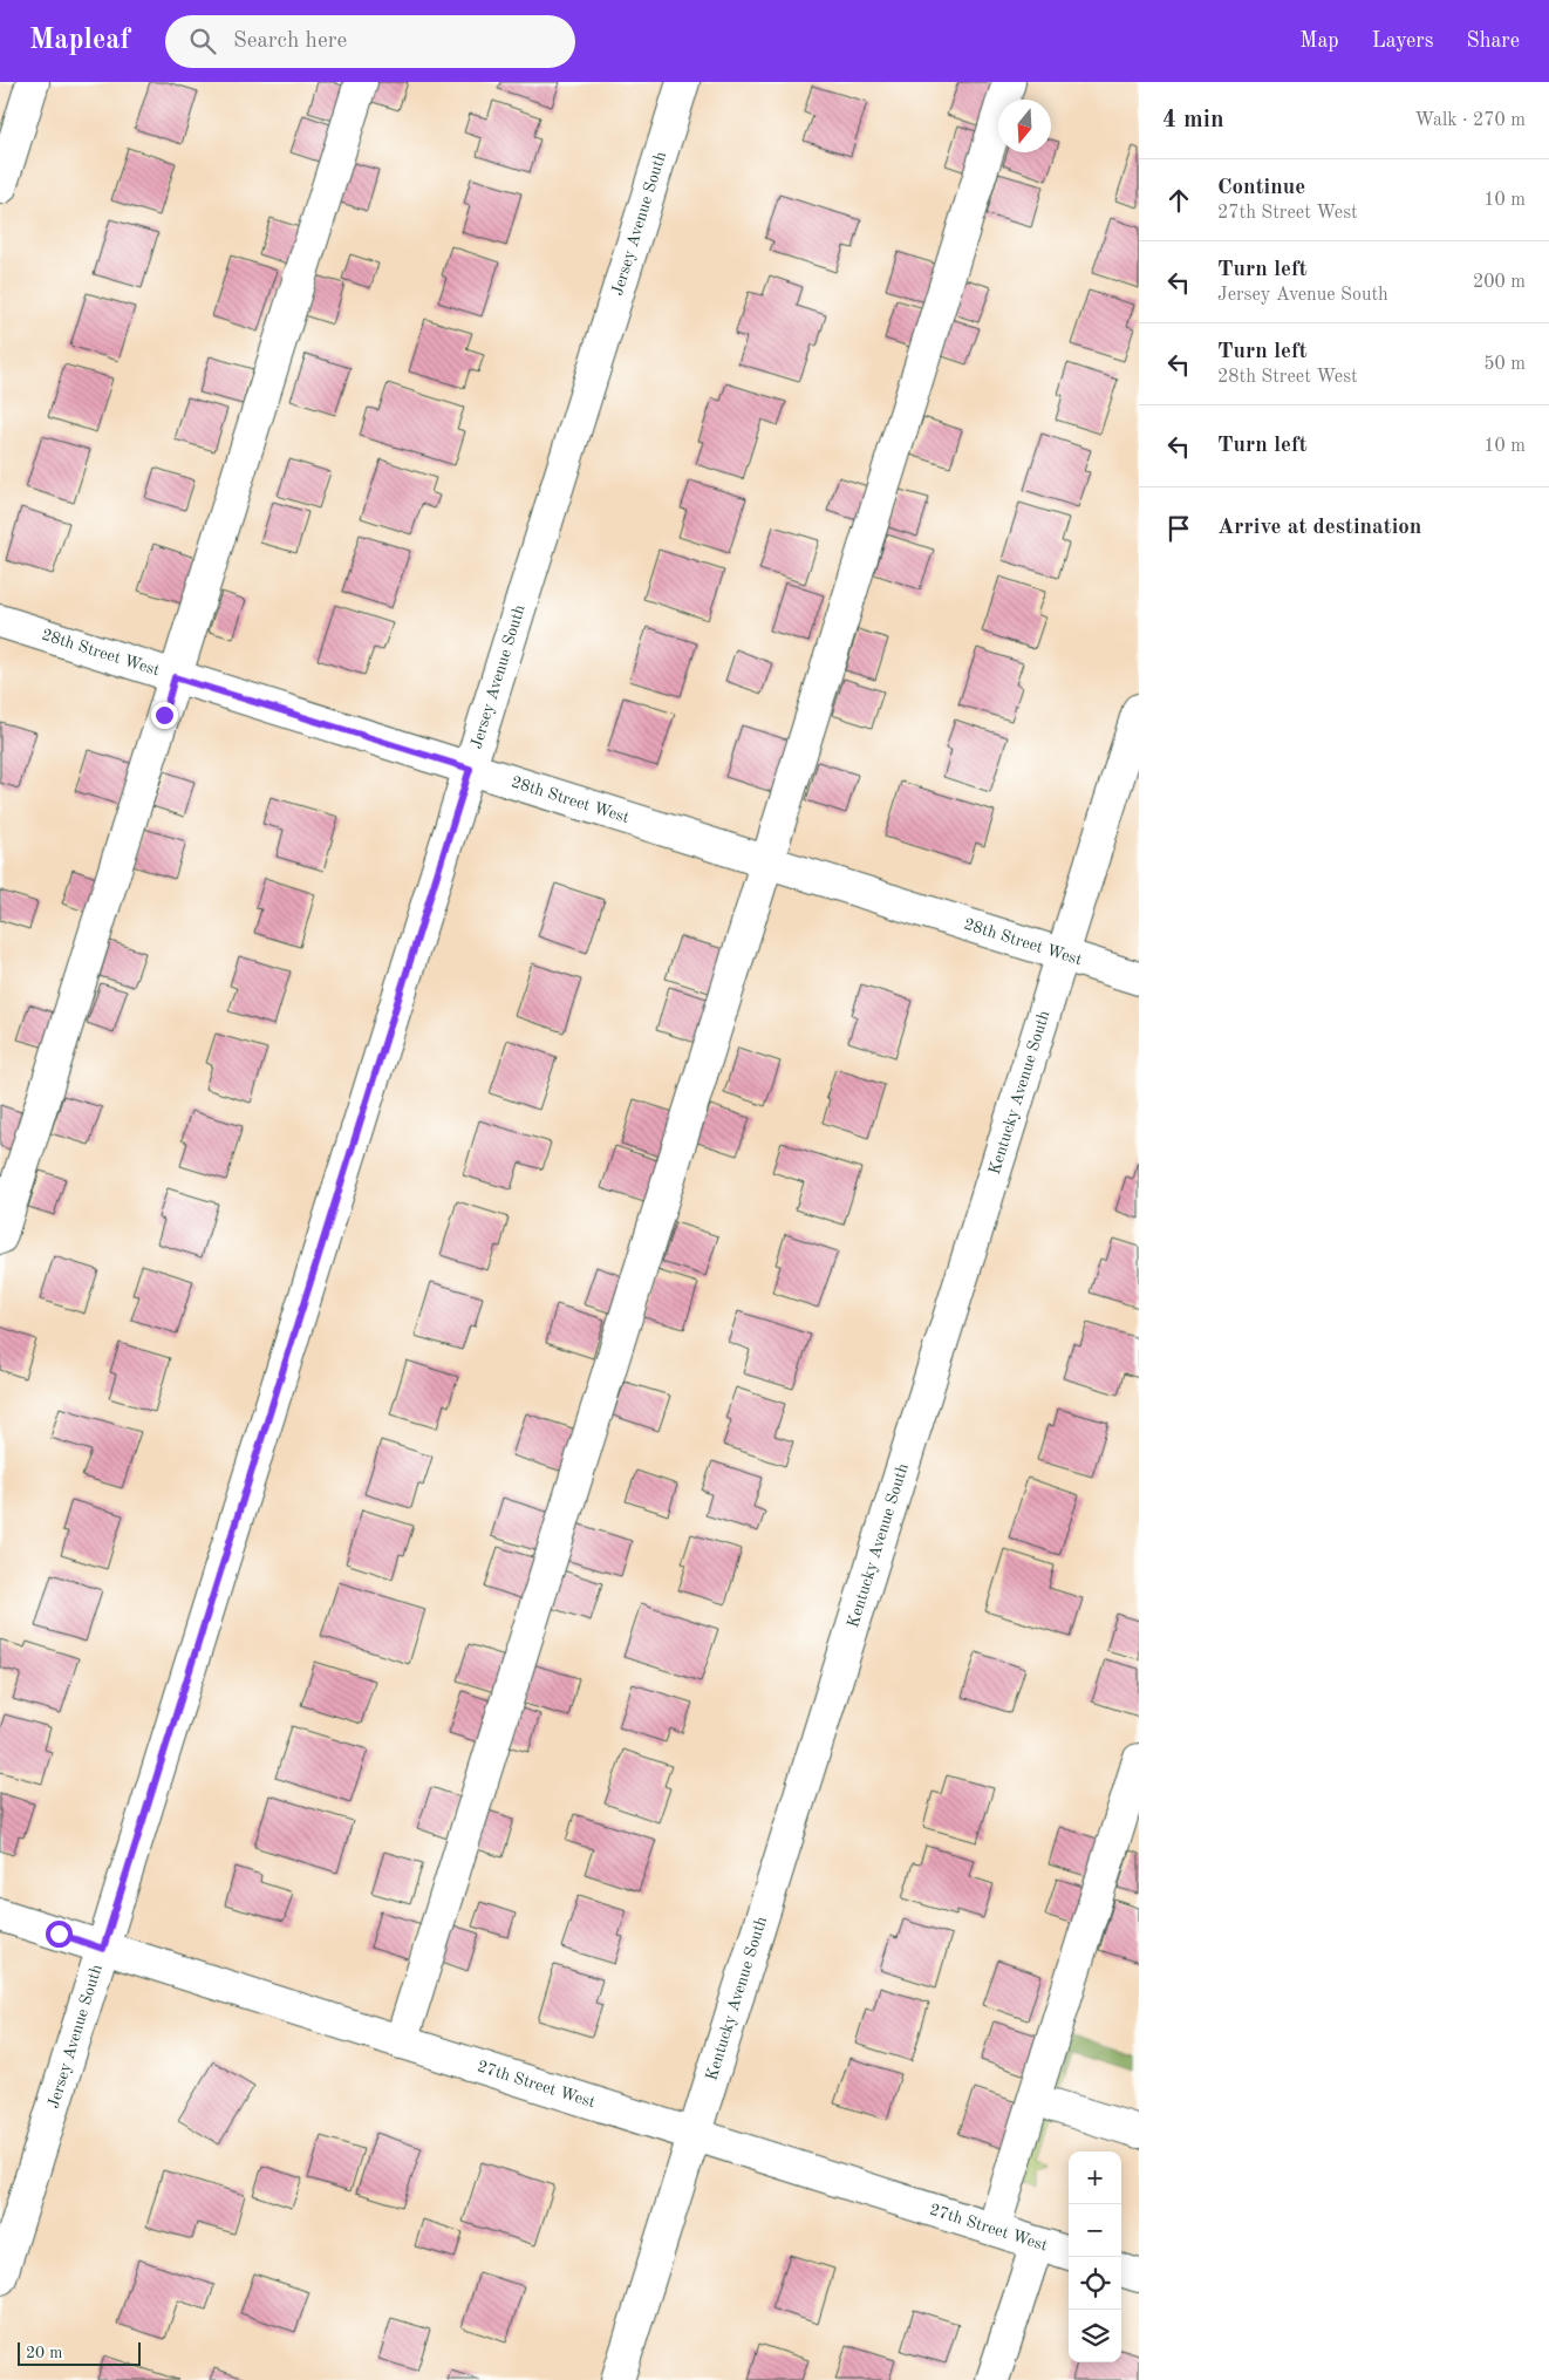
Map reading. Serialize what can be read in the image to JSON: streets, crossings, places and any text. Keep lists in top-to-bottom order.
{
  "streets": {
    "street": [
      "Jersey Avenue South",
      "28th Street West",
      "Kentucky Avenue South",
      "27th Street West"
    ]
  },
  "crossings": [
    ["Jersey Avenue South", "28th Street West"],
    ["Jersey Avenue South", "27th Street West"],
    ["28th Street West", "Kentucky Avenue South"],
    ["Kentucky Avenue South", "27th Street West"]
  ],
  "scale_bar": "20 m",
  "north": "bottom",
  "page": {
    "header": "Mapleaf",
    "search": "Search here",
    "nav": ["Map", "Layers", "Share"],
    "heading": ["4 min", "Walk · 270 m"],
    "list": [
      ["Continue", "27th Street West", "10 m"],
      ["Turn left", "Jersey Avenue South", "200 m"],
      ["Turn left", "28th Street West", "50 m"],
      ["Turn left", "10 m"],
      "Arrive at destination"
    ],
    "map_buttons": ["+", "−"],
    "scale": "20 m"
  }
}
